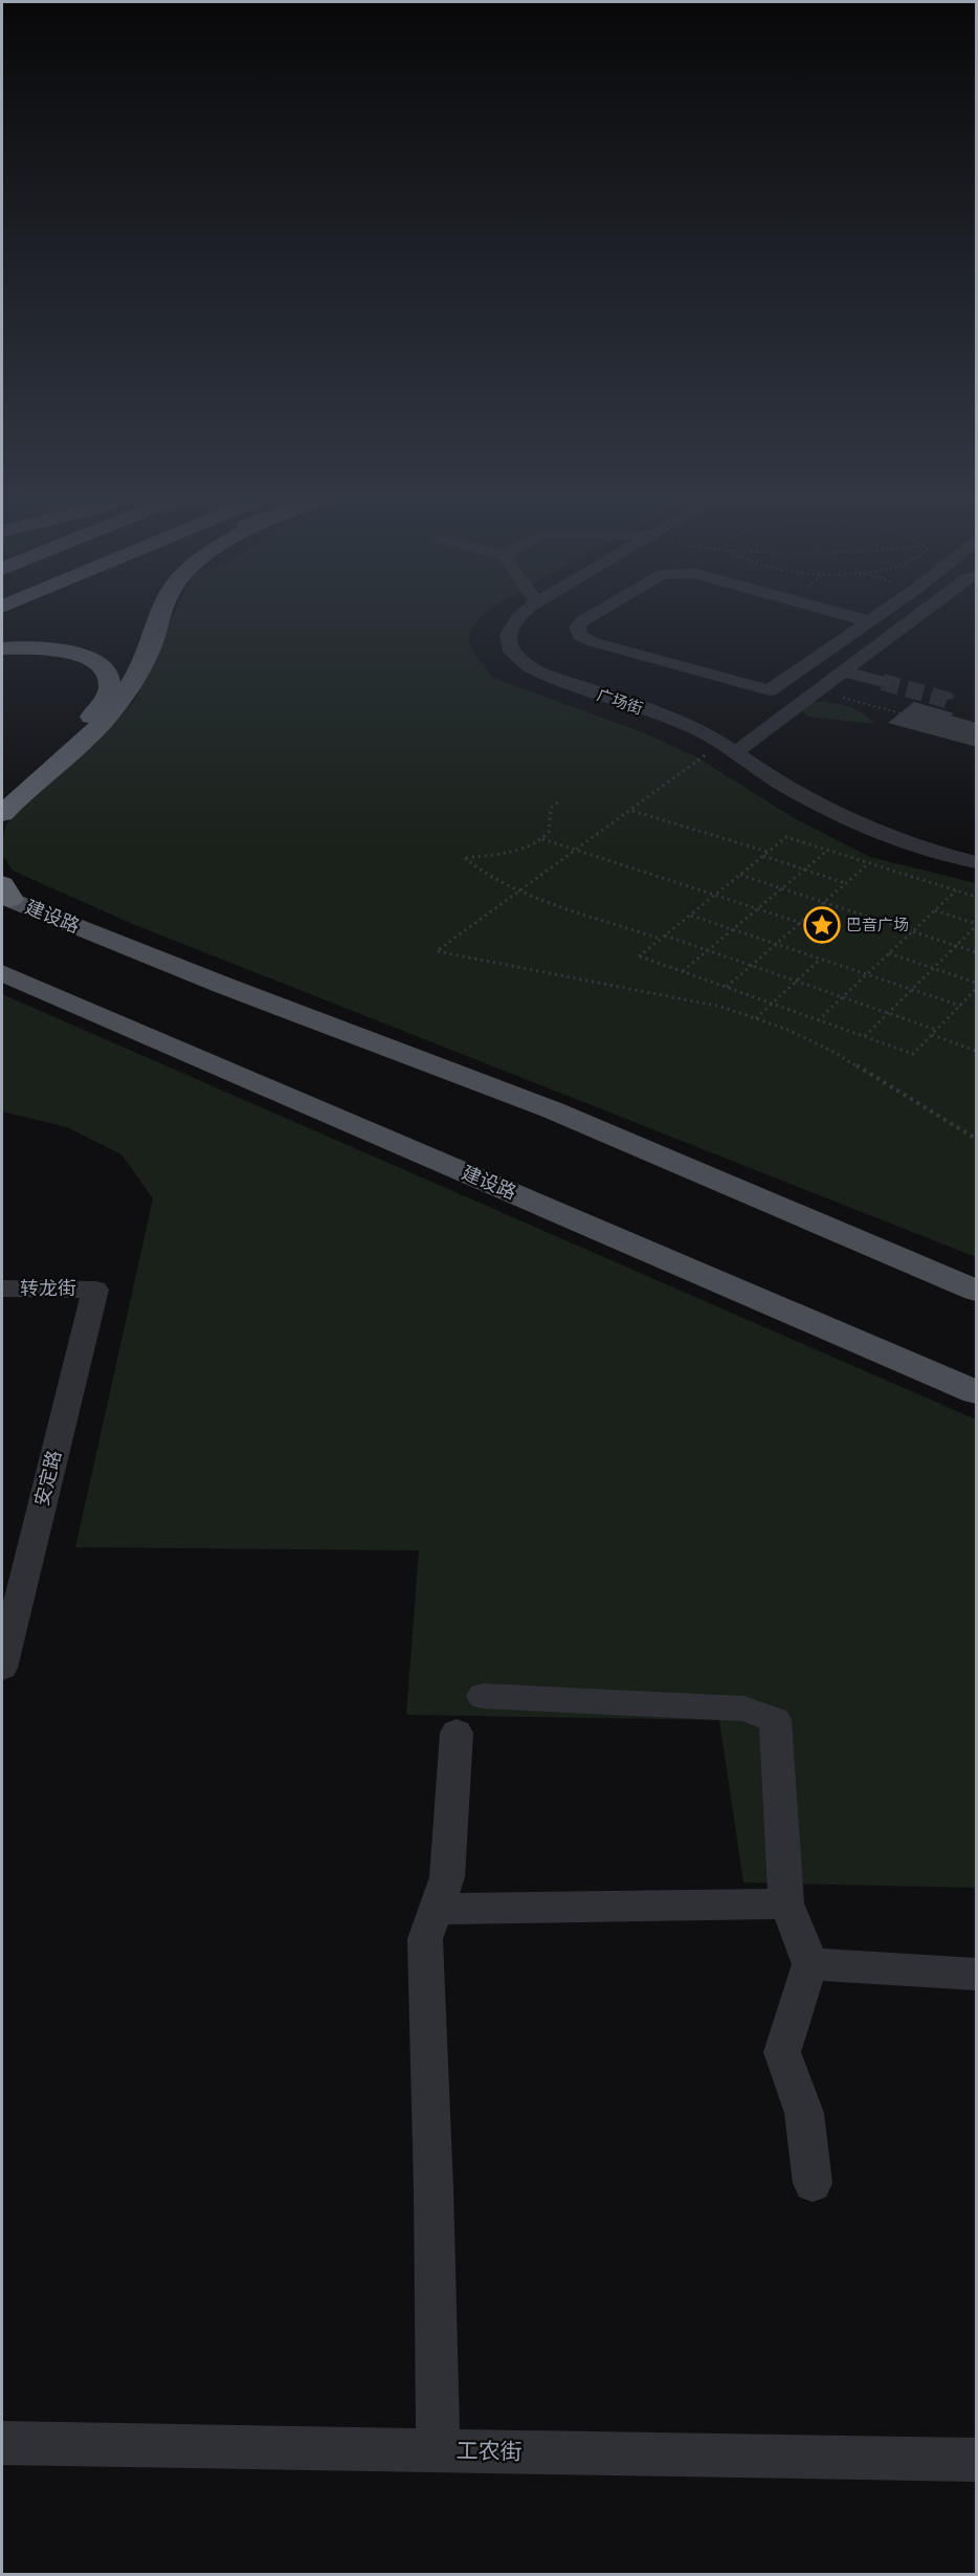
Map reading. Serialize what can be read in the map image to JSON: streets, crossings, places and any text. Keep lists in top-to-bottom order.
{
  "streets": {
    "main road": ["建设路"],
    "street": [
      "广场街",
      "转龙街",
      "安定路",
      "工农街"
    ]
  },
  "crossings": [
    ["转龙街", "安定路"]
  ],
  "places": {
    "place": ["巴音广场"]
  }
}
